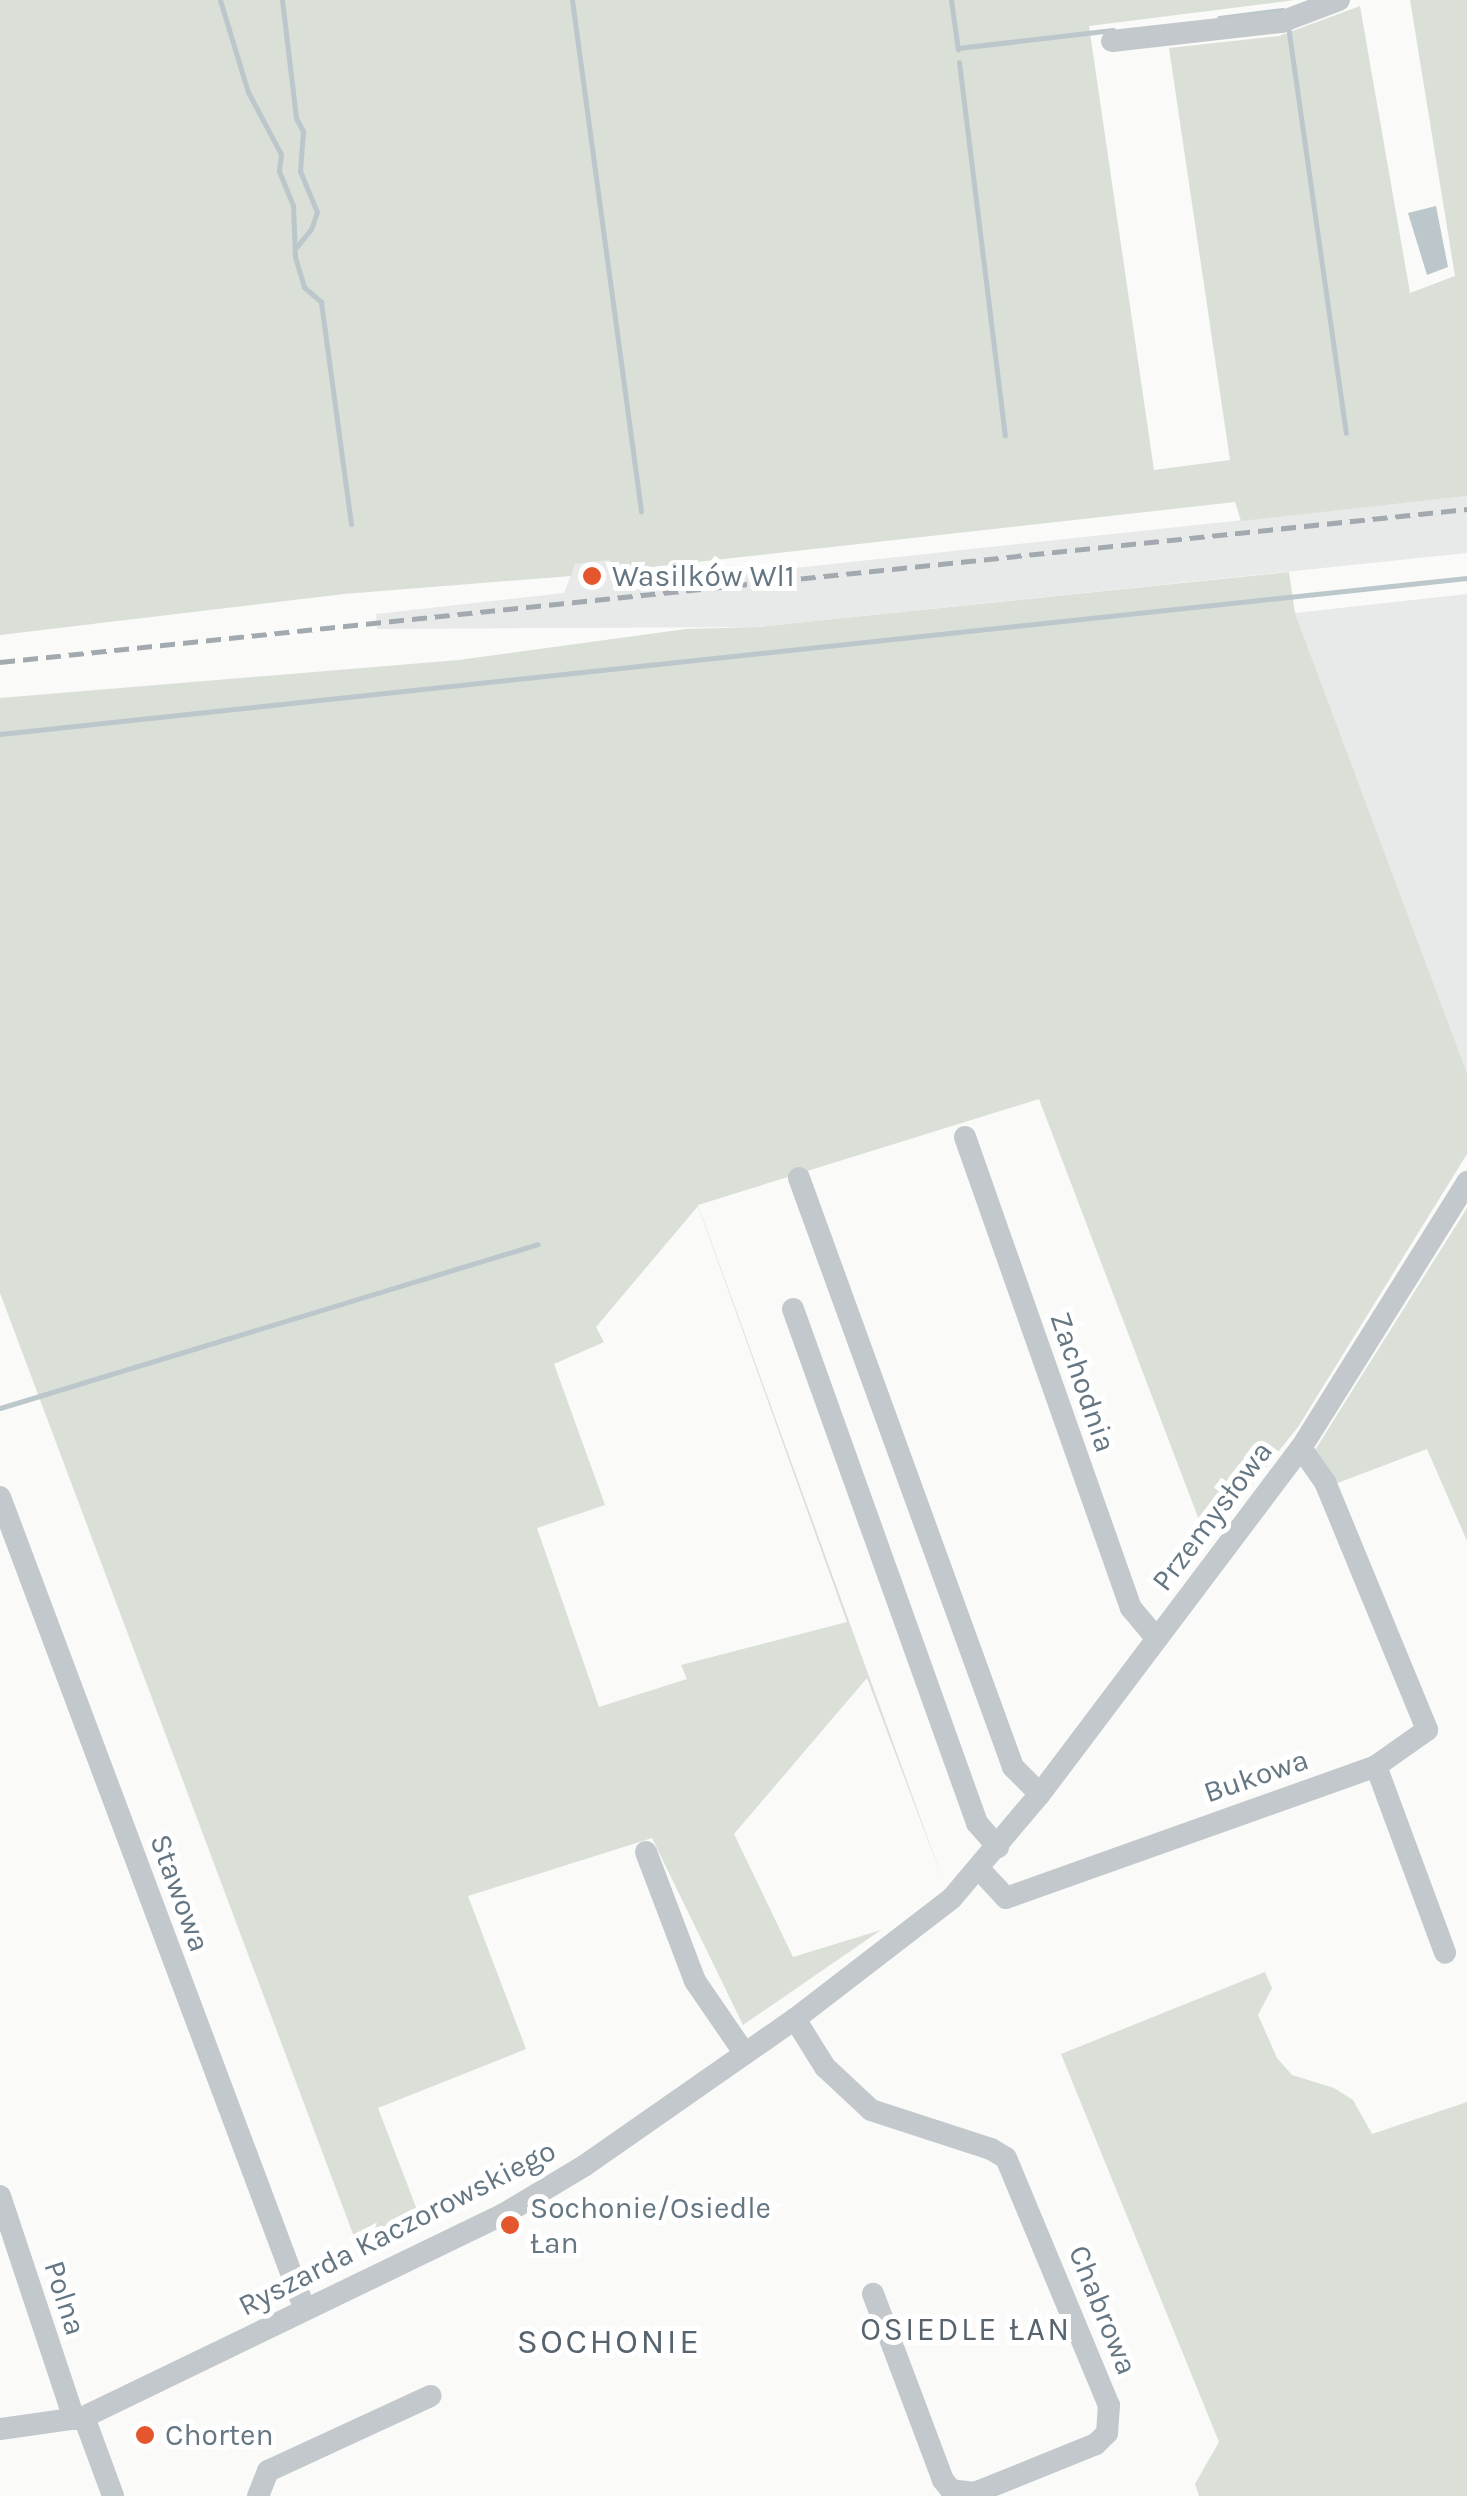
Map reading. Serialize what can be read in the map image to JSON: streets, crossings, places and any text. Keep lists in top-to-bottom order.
{
  "streets": {
    "street": [
      "Zachodnia",
      "Przemysłowa",
      "Bukowa",
      "Stawowa",
      "Ryszarda Kaczorowskiego",
      "Polna",
      "Chabrowa"
    ]
  },
  "crossings": [
    ["Zachodnia", "Przemysłowa"],
    ["Przemysłowa", "Bukowa"],
    ["Przemysłowa", "Ryszarda Kaczorowskiego"],
    ["Bukowa", "Ryszarda Kaczorowskiego"],
    ["Stawowa", "Ryszarda Kaczorowskiego"],
    ["Ryszarda Kaczorowskiego", "Polna"],
    ["Ryszarda Kaczorowskiego", "Chabrowa"]
  ],
  "districts": ["OSIEDLE ŁAN", "SOCHONIE"],
  "places": ["Wasilków Wl1", "Sochonie/Osiedle Łan", "Chorten"]
}
